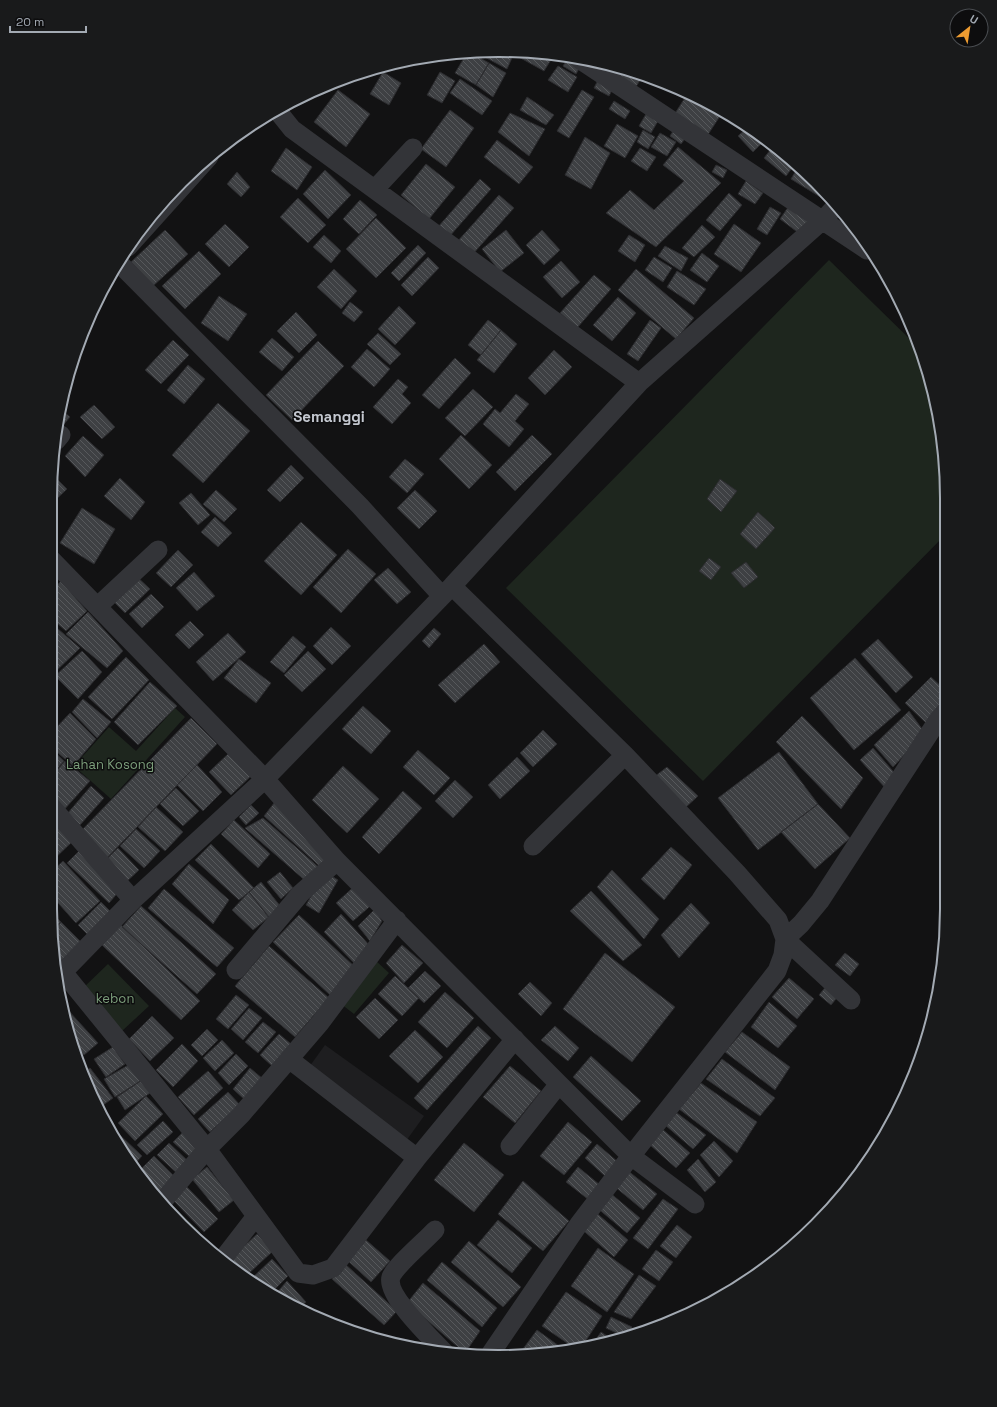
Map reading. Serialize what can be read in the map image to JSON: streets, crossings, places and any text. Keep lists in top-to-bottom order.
{
  "districts": ["Semanggi"],
  "parks": ["Lahan Kosong", "kebon"],
  "scale_bar": "20 m",
  "north": "top right"
}
